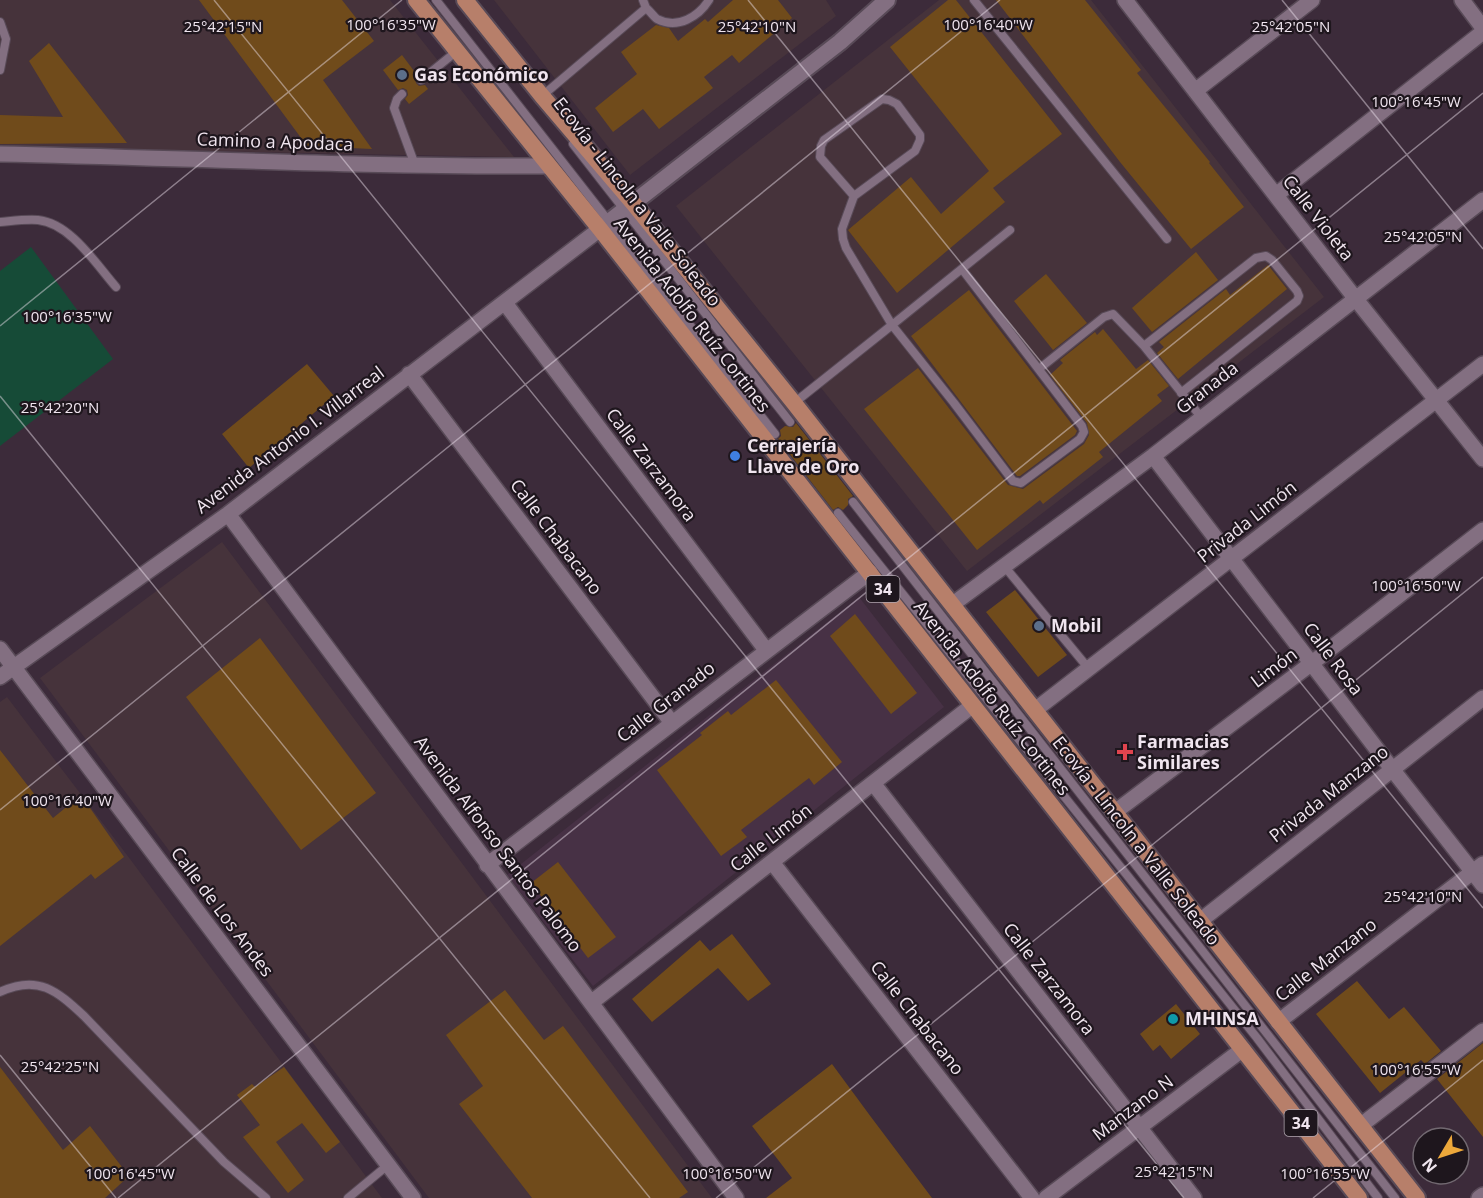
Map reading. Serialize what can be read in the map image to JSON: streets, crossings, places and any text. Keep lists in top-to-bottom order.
{
  "streets": {
    "main road": ["Avenida Adolfo Ruíz Cortines", "34"],
    "street": [
      "Camino a Apodaca",
      "Calle Violeta",
      "Granada",
      "Avenida Antonio I. Villarreal",
      "Calle Zarzamora",
      "Privada Limón",
      "Calle Chabacano",
      "Calle Rosa",
      "Limón",
      "Calle Granado",
      "Privada Manzano",
      "Calle Limón",
      "Avenida Alfonso Santos Palomo",
      "Calle de Los Andes",
      "Calle Manzano",
      "Manzano N"
    ],
    "lane": ["Ecovía - Lincoln a Valle Soleado"]
  },
  "crossings": [
    ["Camino a Apodaca", "Avenida Adolfo Ruíz Cortines"],
    ["Camino a Apodaca", "34"],
    ["Ecovía - Lincoln a Valle Soleado", "Avenida Adolfo Ruíz Cortines"],
    ["Ecovía - Lincoln a Valle Soleado", "34"],
    ["Calle Violeta", "Granada"],
    ["Calle Violeta", "Privada Limón"],
    ["Avenida Adolfo Ruíz Cortines", "Granada"],
    ["Avenida Adolfo Ruíz Cortines", "Avenida Antonio I. Villarreal"],
    ["Avenida Adolfo Ruíz Cortines", "Privada Limón"],
    ["Avenida Adolfo Ruíz Cortines", "34"],
    ["Avenida Adolfo Ruíz Cortines", "Limón"],
    ["Avenida Adolfo Ruíz Cortines", "Calle Granado"],
    ["Avenida Adolfo Ruíz Cortines", "Privada Manzano"],
    ["Avenida Adolfo Ruíz Cortines", "Calle Limón"],
    ["Avenida Adolfo Ruíz Cortines", "Calle Manzano"],
    ["Avenida Adolfo Ruíz Cortines", "Manzano N"],
    ["Granada", "Calle Rosa"],
    ["Avenida Antonio I. Villarreal", "Calle Zarzamora"],
    ["Avenida Antonio I. Villarreal", "Calle Chabacano"],
    ["Avenida Antonio I. Villarreal", "Avenida Alfonso Santos Palomo"],
    ["Avenida Antonio I. Villarreal", "Calle de Los Andes"],
    ["Calle Zarzamora", "Calle Granado"],
    ["Calle Zarzamora", "Calle Limón"],
    ["Calle Zarzamora", "Manzano N"],
    ["Privada Limón", "Calle Rosa"],
    ["Calle Chabacano", "Calle Granado"],
    ["Calle Chabacano", "Calle Limón"],
    ["Calle Rosa", "Limón"],
    ["Calle Rosa", "Privada Manzano"],
    ["Calle Rosa", "Calle Manzano"],
    ["Calle Granado", "Avenida Alfonso Santos Palomo"],
    ["Calle Limón", "Avenida Alfonso Santos Palomo"]
  ],
  "places": {
    "other": [
      "Gas Económico",
      "Cerrajería Llave de Oro",
      "Mobil",
      "MHINSA"
    ],
    "health": ["Farmacias Similares"]
  },
  "north": "bottom left",
  "coordinates": [
    "100°16'35\"W",
    "100°16'40\"W",
    "25°42'05\"N",
    "25°42'15\"N",
    "25°42'10\"N",
    "100°16'45\"W",
    "25°42'20\"N",
    "100°16'50\"W",
    "25°42'25\"N",
    "100°16'55\"W"
  ]
}
